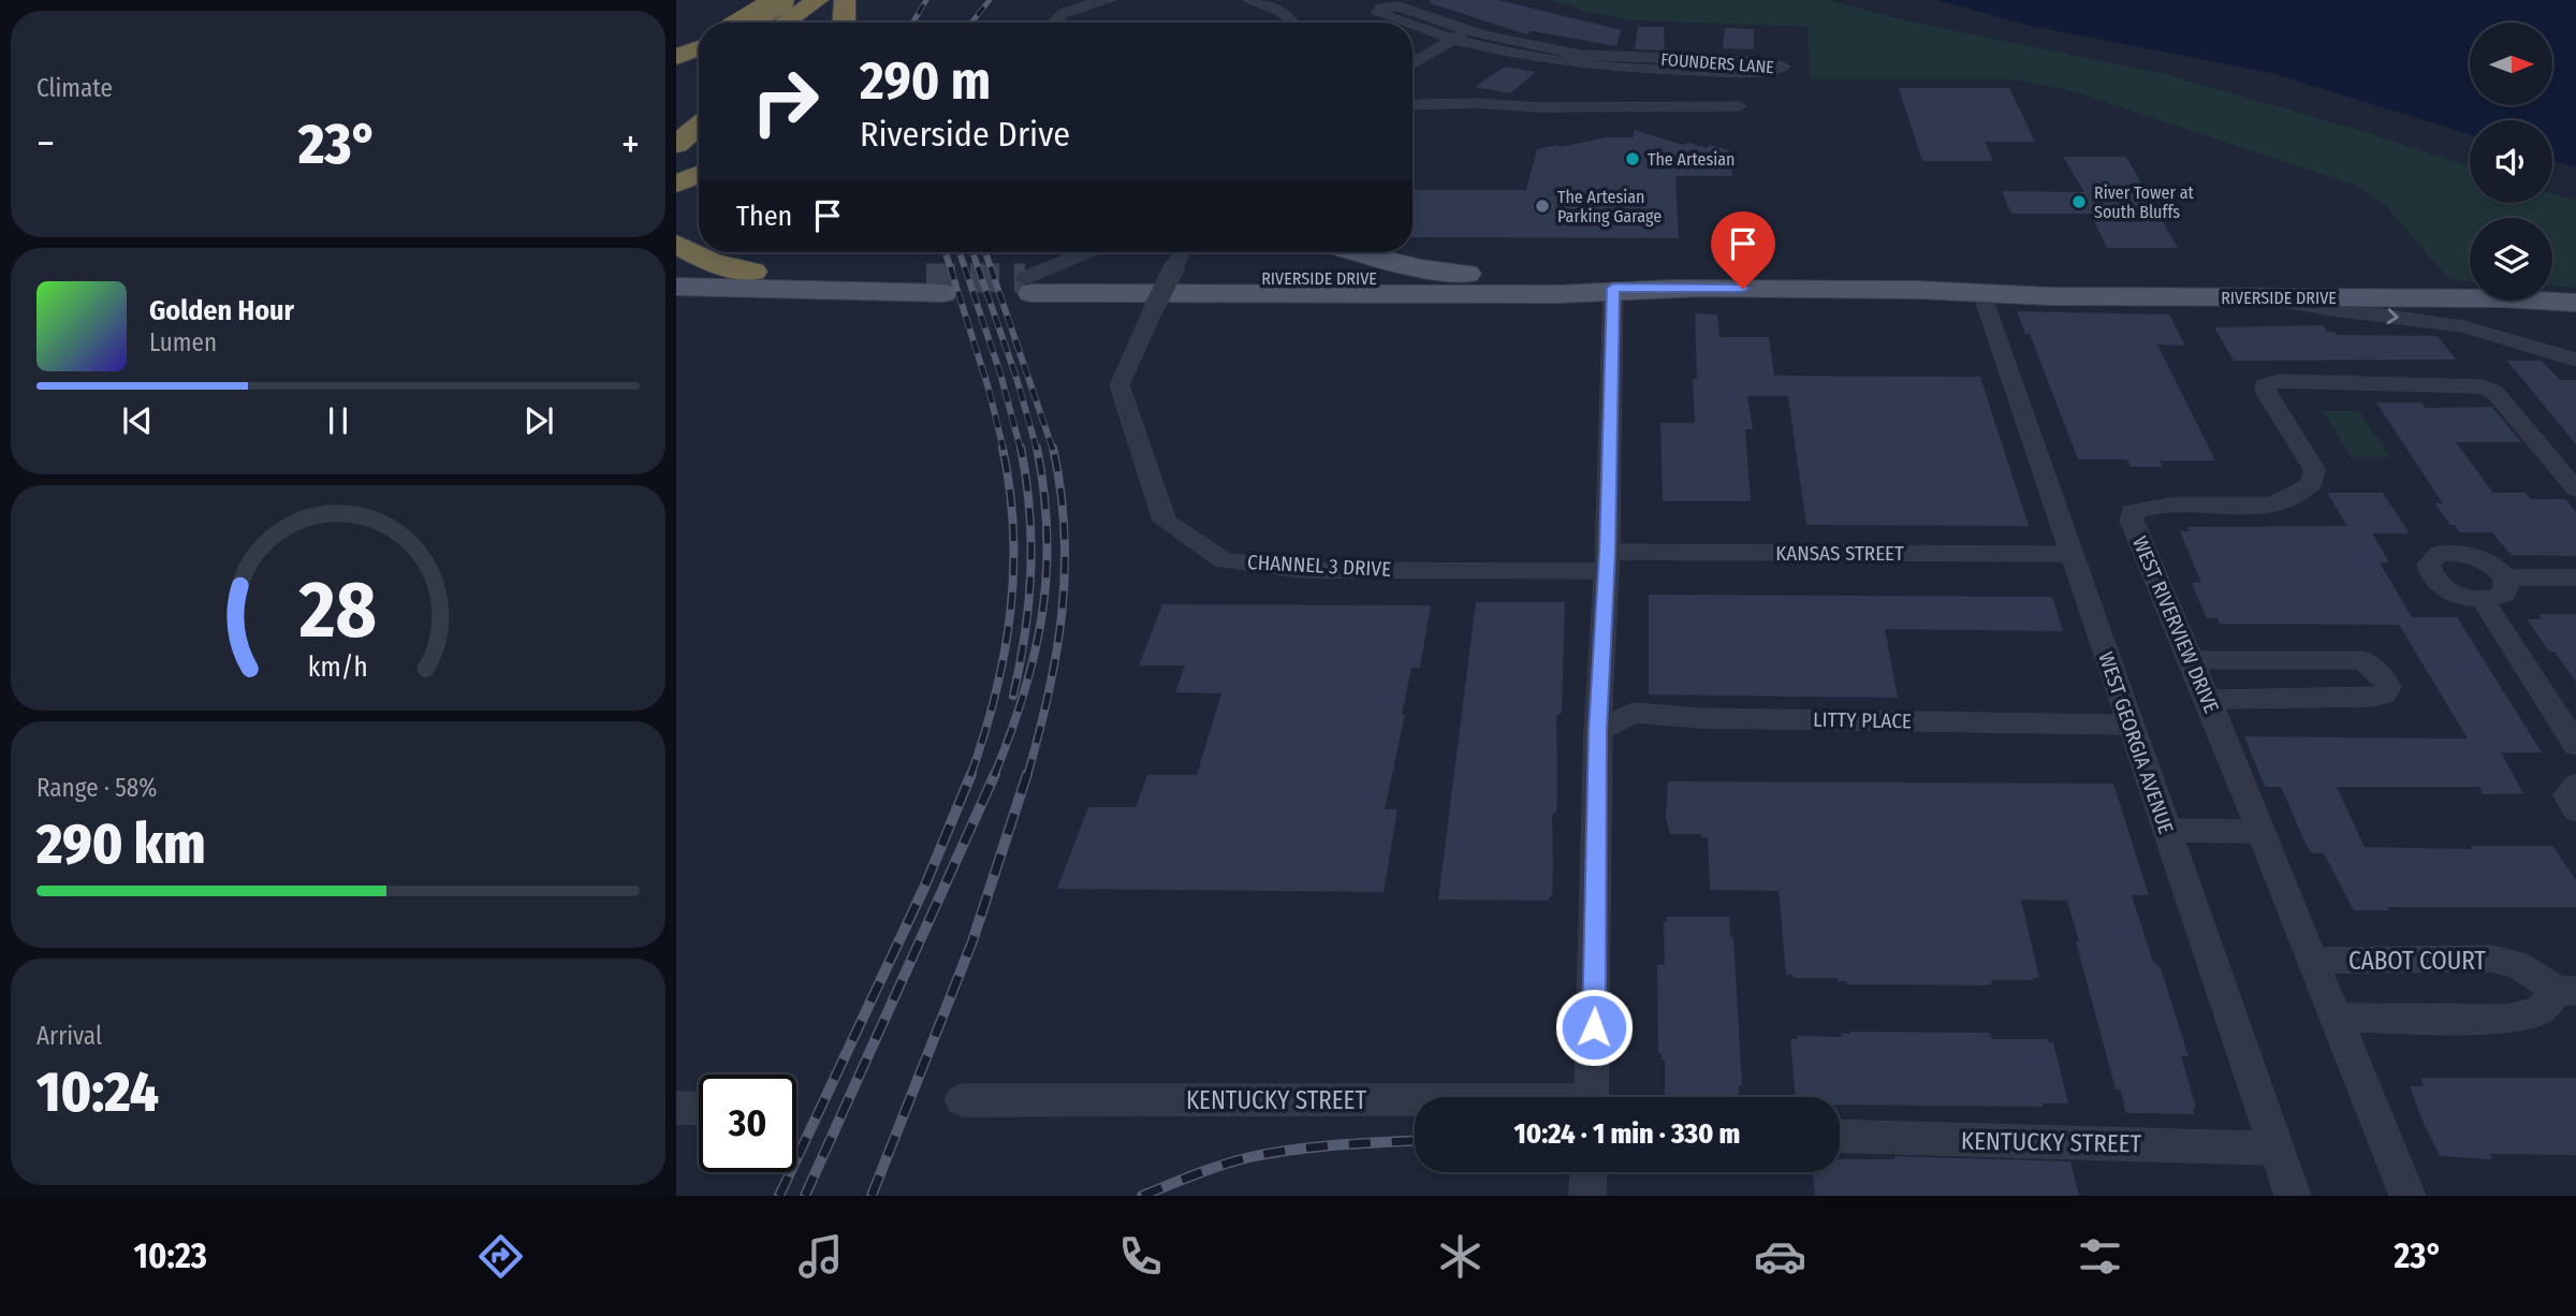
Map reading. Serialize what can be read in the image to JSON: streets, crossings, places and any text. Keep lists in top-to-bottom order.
{
  "streets": {
    "main road": ["RIVERSIDE DRIVE"],
    "street": [
      "FOUNDERS LANE",
      "KANSAS STREET",
      "CHANNEL 3 DRIVE",
      "WEST RIVERVIEW DRIVE",
      "LITTY PLACE",
      "WEST GEORGIA AVENUE",
      "CABOT COURT",
      "KENTUCKY STREET"
    ]
  },
  "crossings": [
    ["RIVERSIDE DRIVE", "WEST GEORGIA AVENUE"],
    ["KANSAS STREET", "CHANNEL 3 DRIVE"],
    ["KANSAS STREET", "WEST GEORGIA AVENUE"],
    ["WEST RIVERVIEW DRIVE", "CABOT COURT"],
    ["LITTY PLACE", "WEST GEORGIA AVENUE"],
    ["WEST GEORGIA AVENUE", "KENTUCKY STREET"]
  ],
  "places": ["The Artesian", "River Tower at South Bluffs", "The Artesian Parking Garage"],
  "north": "right",
  "page": {
    "tile": [
      "Climate",
      ["Range · 58%", "290 km"],
      ["Arrival", "10:24"]
    ],
    "turn": ["290 m", "Riverside Drive"],
    "heat": ["−", "23°", "+"],
    "then": "Then",
    "song": ["Golden Hour", "Lumen"],
    "limit": "30",
    "trip": "10:24 · 1 min · 330 m",
    "tabs": ["10:23", "23°"],
    "gauge": ["28", "km/h"]
  }
}
